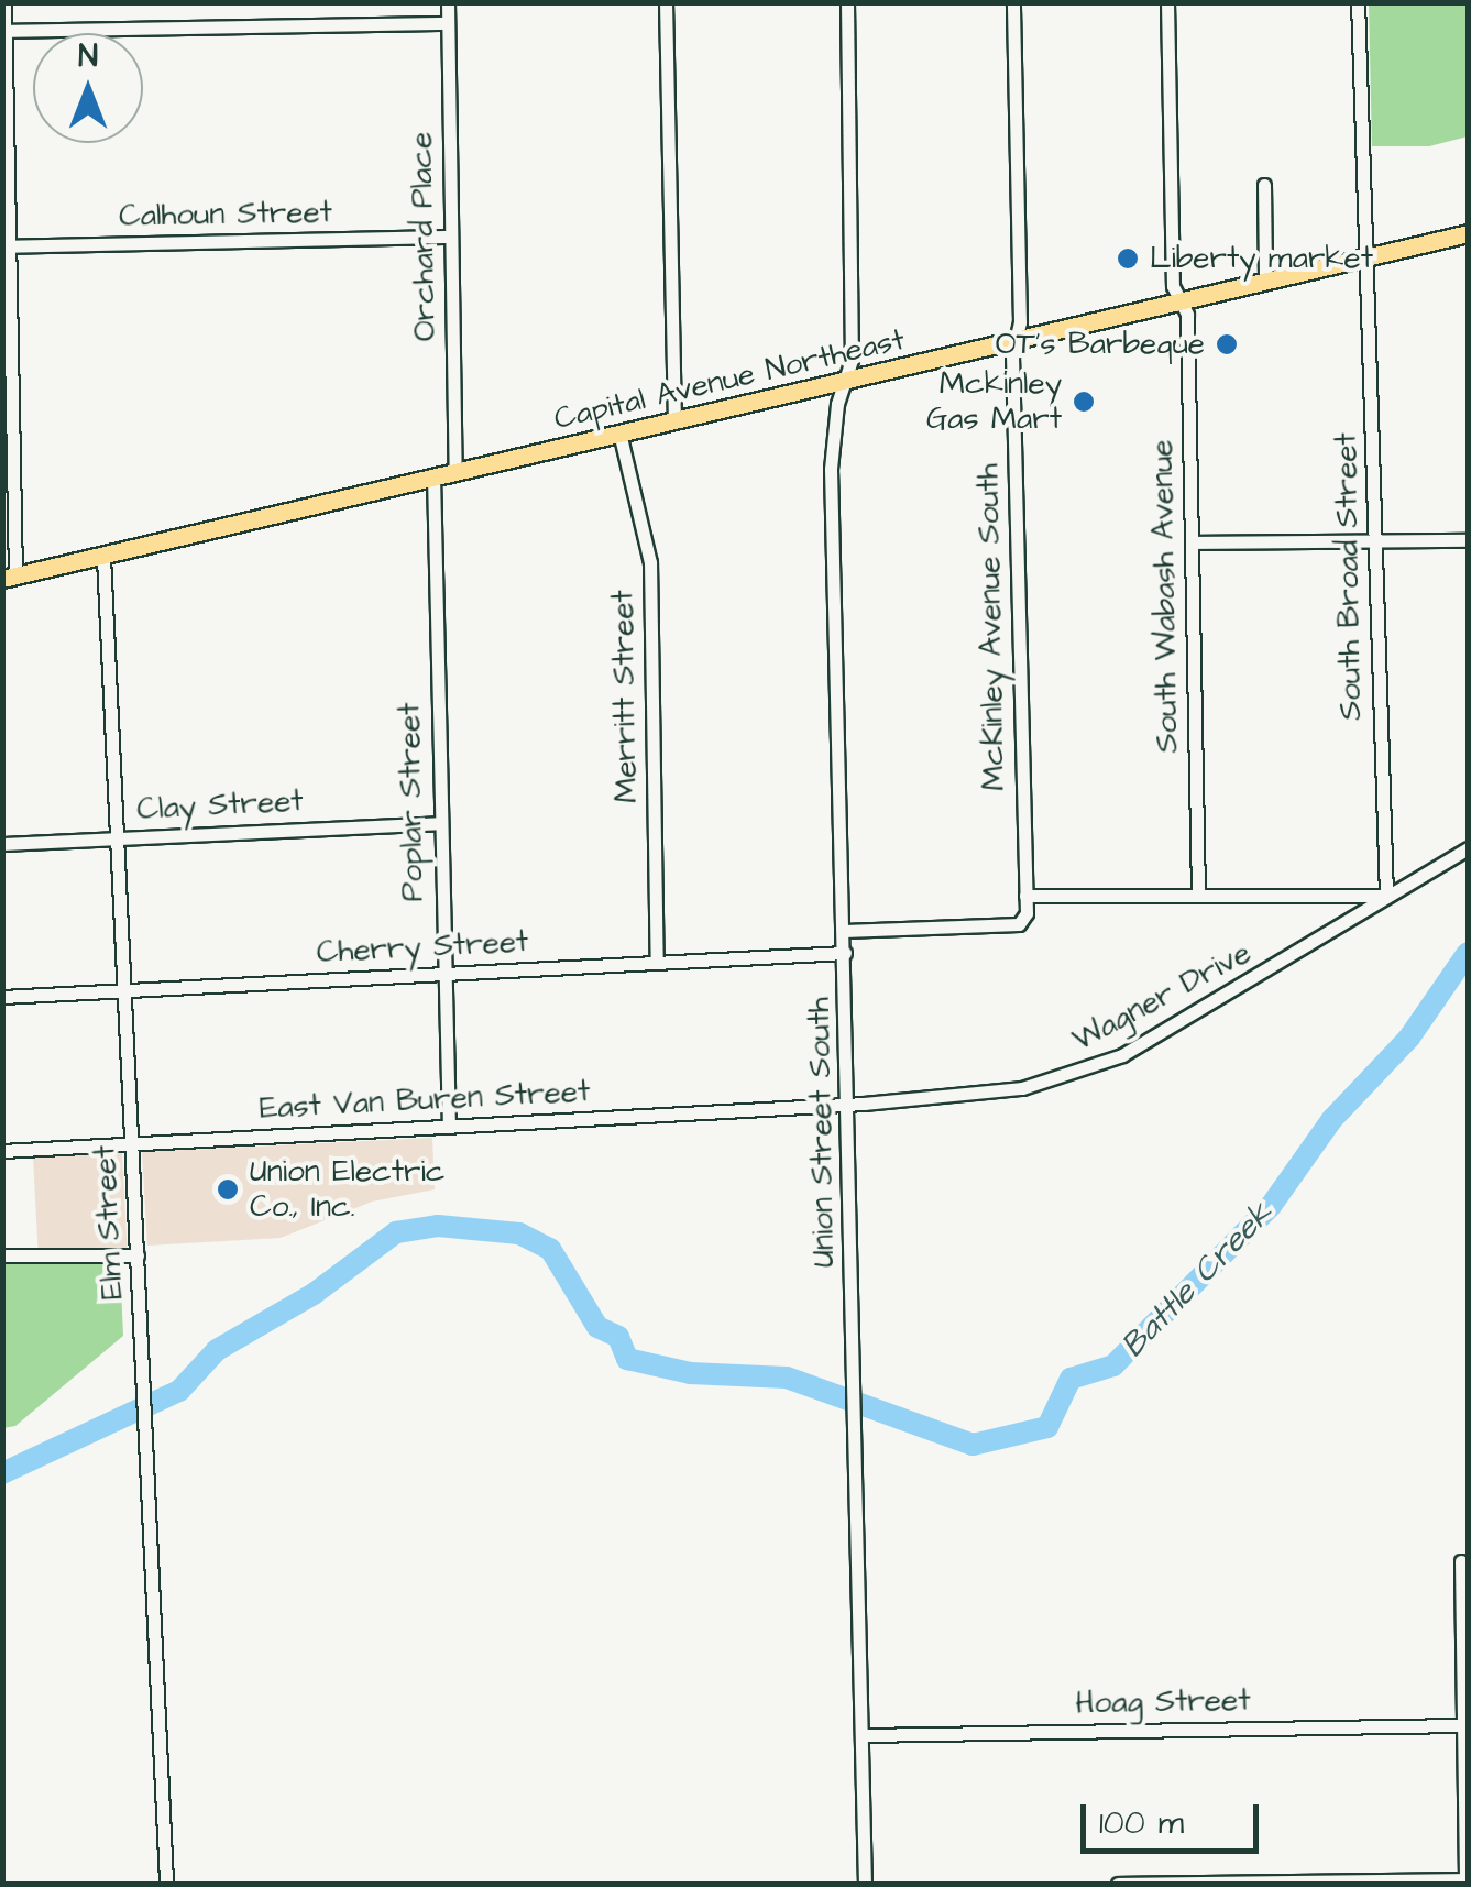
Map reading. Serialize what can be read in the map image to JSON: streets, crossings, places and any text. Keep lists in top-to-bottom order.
{
  "streets": {
    "main road": ["Capital Avenue Northeast"],
    "street": [
      "Calhoun Street",
      "Orchard Place",
      "South Broad Street",
      "South Wabash Avenue",
      "McKinley Avenue South",
      "Merritt Street",
      "Poplar Street",
      "Clay Street",
      "Cherry Street",
      "Wagner Drive",
      "East Van Buren Street",
      "Union Street South",
      "Elm Street",
      "Hoag Street"
    ]
  },
  "crossings": [
    ["Calhoun Street", "Orchard Place"],
    ["Orchard Place", "Capital Avenue Northeast"],
    ["Capital Avenue Northeast", "South Broad Street"],
    ["Capital Avenue Northeast", "South Wabash Avenue"],
    ["Capital Avenue Northeast", "McKinley Avenue South"],
    ["Capital Avenue Northeast", "Merritt Street"],
    ["Capital Avenue Northeast", "Poplar Street"],
    ["Capital Avenue Northeast", "Union Street South"],
    ["Capital Avenue Northeast", "Elm Street"],
    ["South Broad Street", "Wagner Drive"],
    ["McKinley Avenue South", "Union Street South"],
    ["Merritt Street", "Cherry Street"],
    ["Poplar Street", "Clay Street"],
    ["Poplar Street", "Cherry Street"],
    ["Poplar Street", "East Van Buren Street"],
    ["Clay Street", "Elm Street"],
    ["Cherry Street", "Union Street South"],
    ["Cherry Street", "Elm Street"],
    ["Wagner Drive", "East Van Buren Street"],
    ["Wagner Drive", "Union Street South"],
    ["East Van Buren Street", "Union Street South"],
    ["East Van Buren Street", "Elm Street"],
    ["Union Street South", "Hoag Street"]
  ],
  "water": ["Battle Creek"],
  "places": [
    "Liberty market",
    "OT's Barbeque",
    "Mckinley Gas Mart",
    "Union Electric Co., Inc."
  ],
  "scale_bar": "100 m",
  "north": "top"
}
